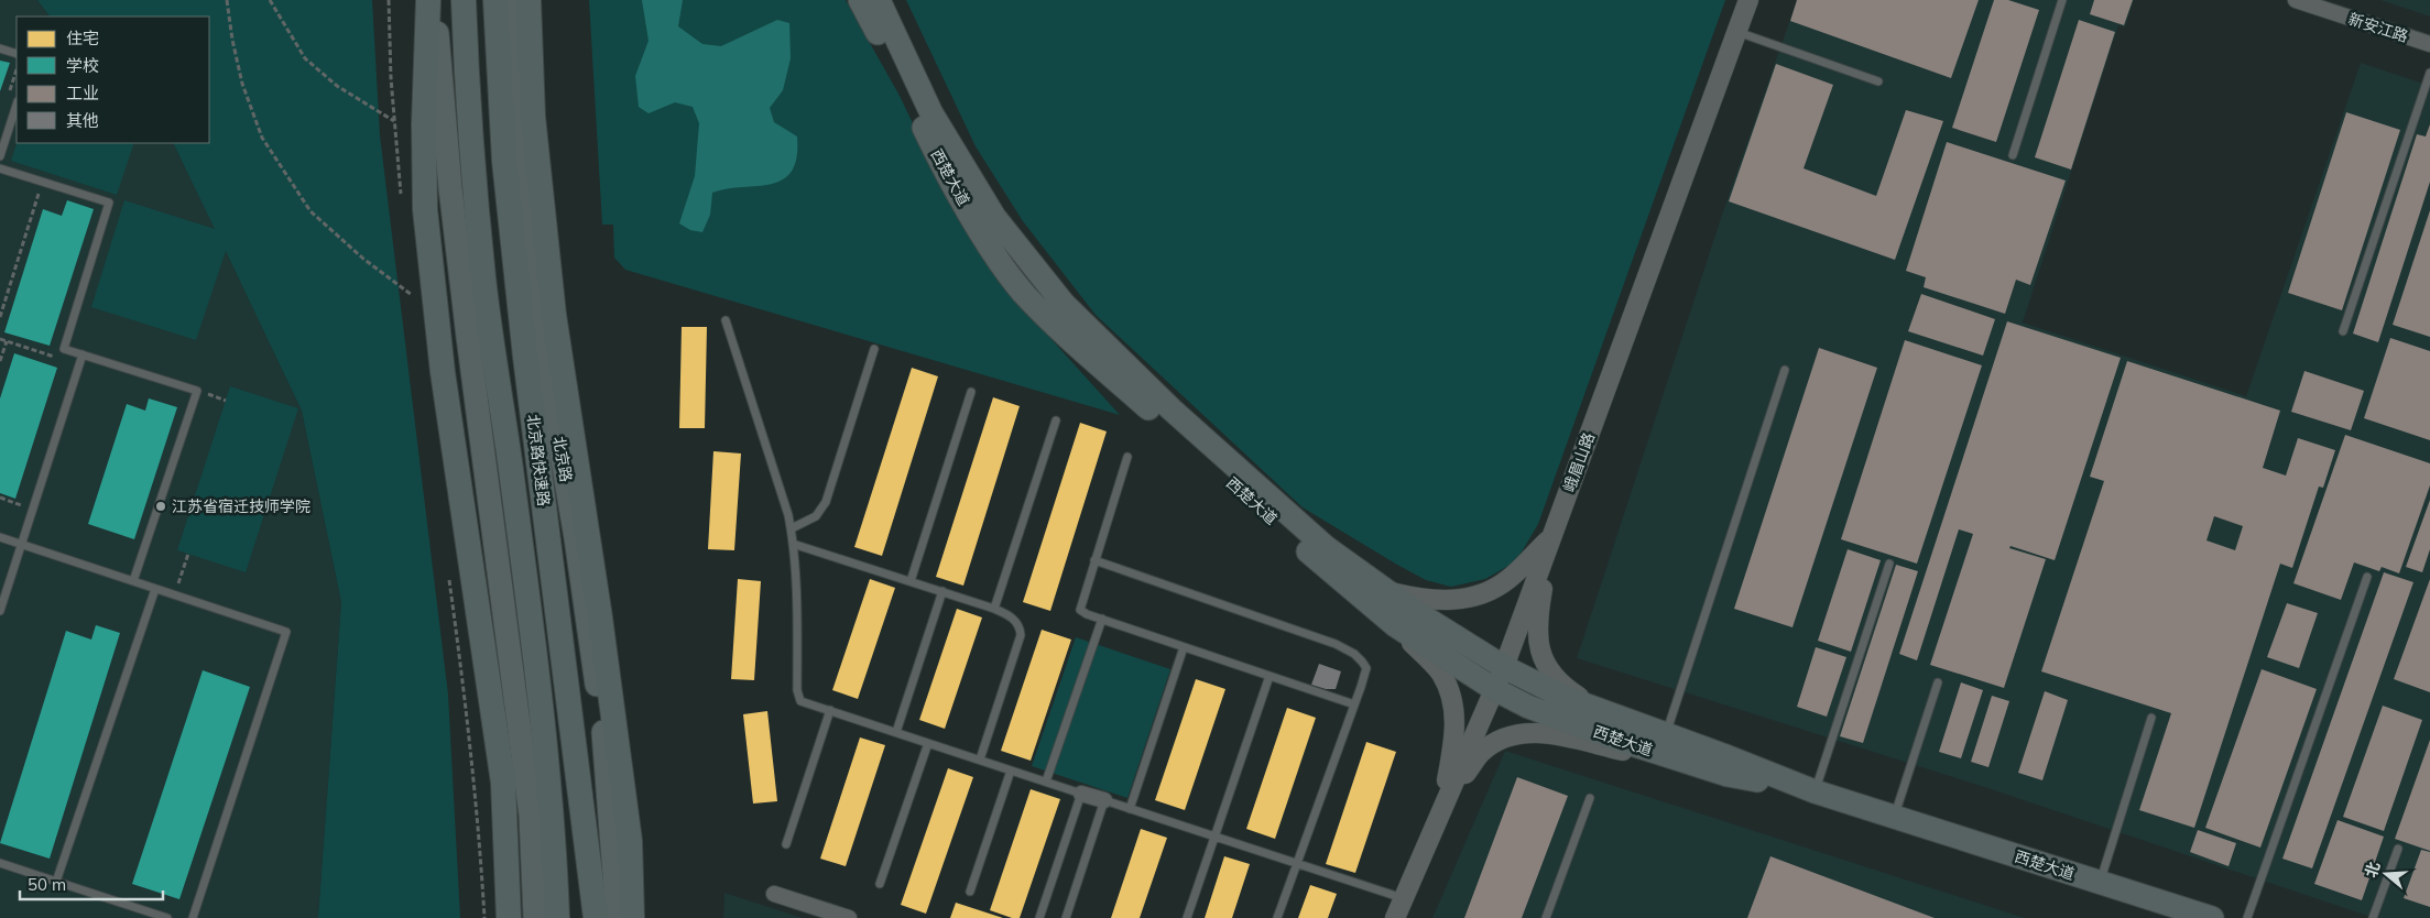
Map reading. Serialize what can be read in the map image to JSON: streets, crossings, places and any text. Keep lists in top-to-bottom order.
{
  "streets": {
    "highway": ["北京路快速路"],
    "main road": ["西楚大道", "北京路"],
    "street": ["新安江路", "峨眉山路"]
  },
  "crossings": [
    ["西楚大道", "峨眉山路"]
  ],
  "places": ["江苏省宿迁技师学院"],
  "legend": [
    "住宅",
    "学校",
    "工业",
    "其他"
  ],
  "scale_bar": "50 m",
  "north": "left"
}
